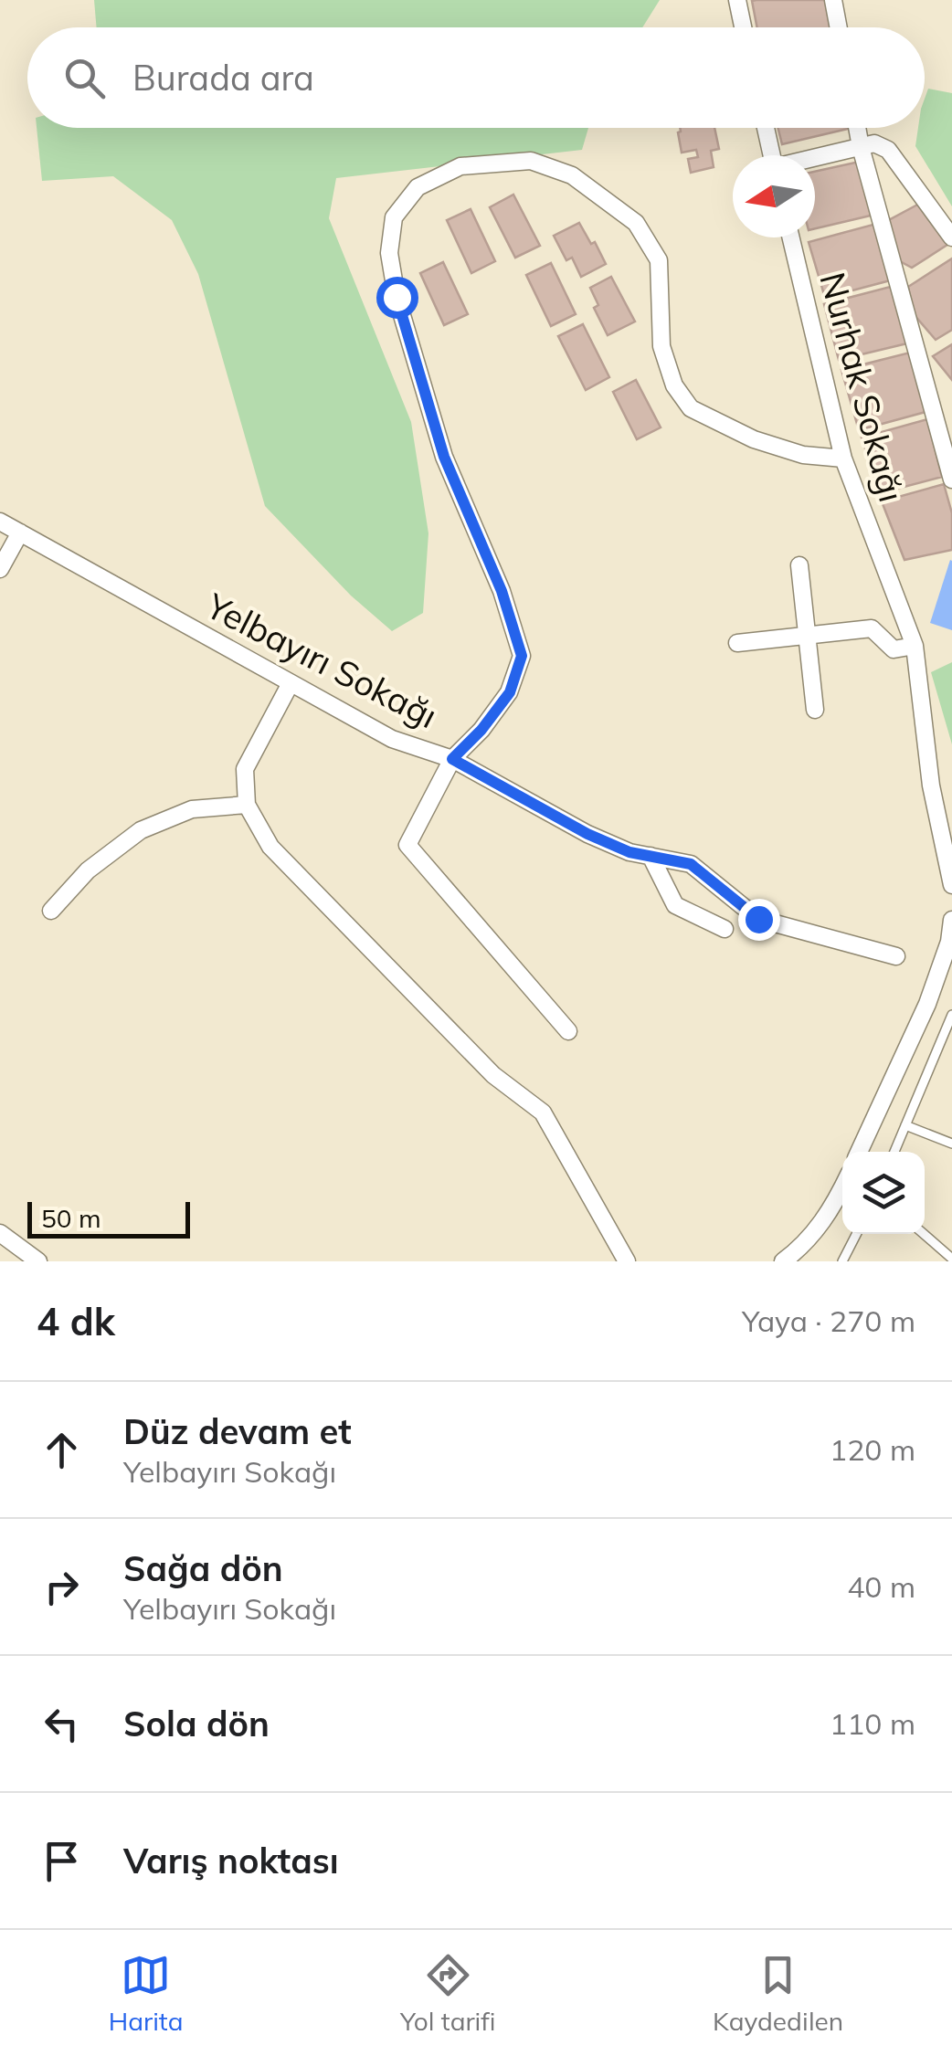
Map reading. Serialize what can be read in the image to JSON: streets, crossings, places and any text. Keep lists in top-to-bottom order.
{
  "streets": {
    "street": ["Nurhak Sokağı", "Yelbayırı Sokağı"]
  },
  "crossings": [
    ["Nurhak Sokağı", "Yelbayırı Sokağı"]
  ],
  "scale_bar": "50 m",
  "north": "left",
  "page": {
    "search": "Burada ara",
    "scale": "50 m",
    "heading": ["4 dk", "Yaya · 270 m"],
    "list": [
      ["Düz devam et", "Yelbayırı Sokağı", "120 m"],
      ["Sağa dön", "Yelbayırı Sokağı", "40 m"],
      ["Sola dön", "110 m"],
      "Varış noktası"
    ],
    "nav": ["Harita", "Yol tarifi", "Kaydedilen"]
  }
}
